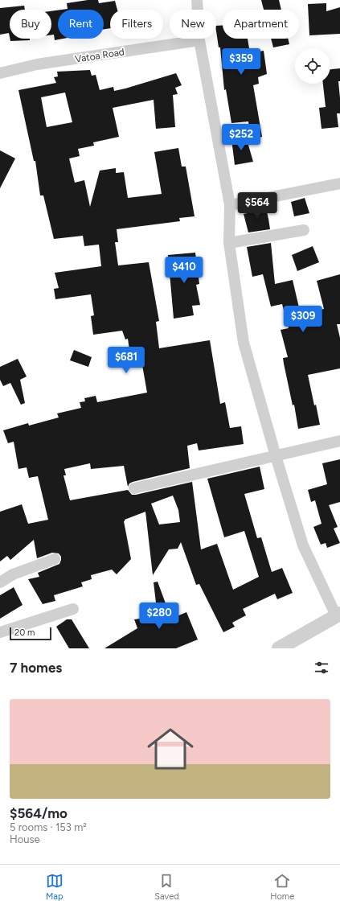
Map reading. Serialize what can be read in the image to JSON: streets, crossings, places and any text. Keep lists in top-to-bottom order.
{
  "streets": {
    "street": ["Vatoa Road"]
  },
  "scale_bar": "20 m",
  "page": {
    "chip": [
      "Buy",
      "Rent",
      "Filters",
      "New",
      "Apartment"
    ],
    "price": [
      "$359",
      "$252",
      "$564",
      "$410",
      "$309",
      "$681",
      "$280"
    ],
    "scale": "20 m",
    "heading": "7 homes",
    "list": [
      {
        "name": "$564/mo",
        "note": "5 rooms · 153 m² · House"
      }
    ],
    "tabs": ["Map", "Saved", "Home"]
  }
}
